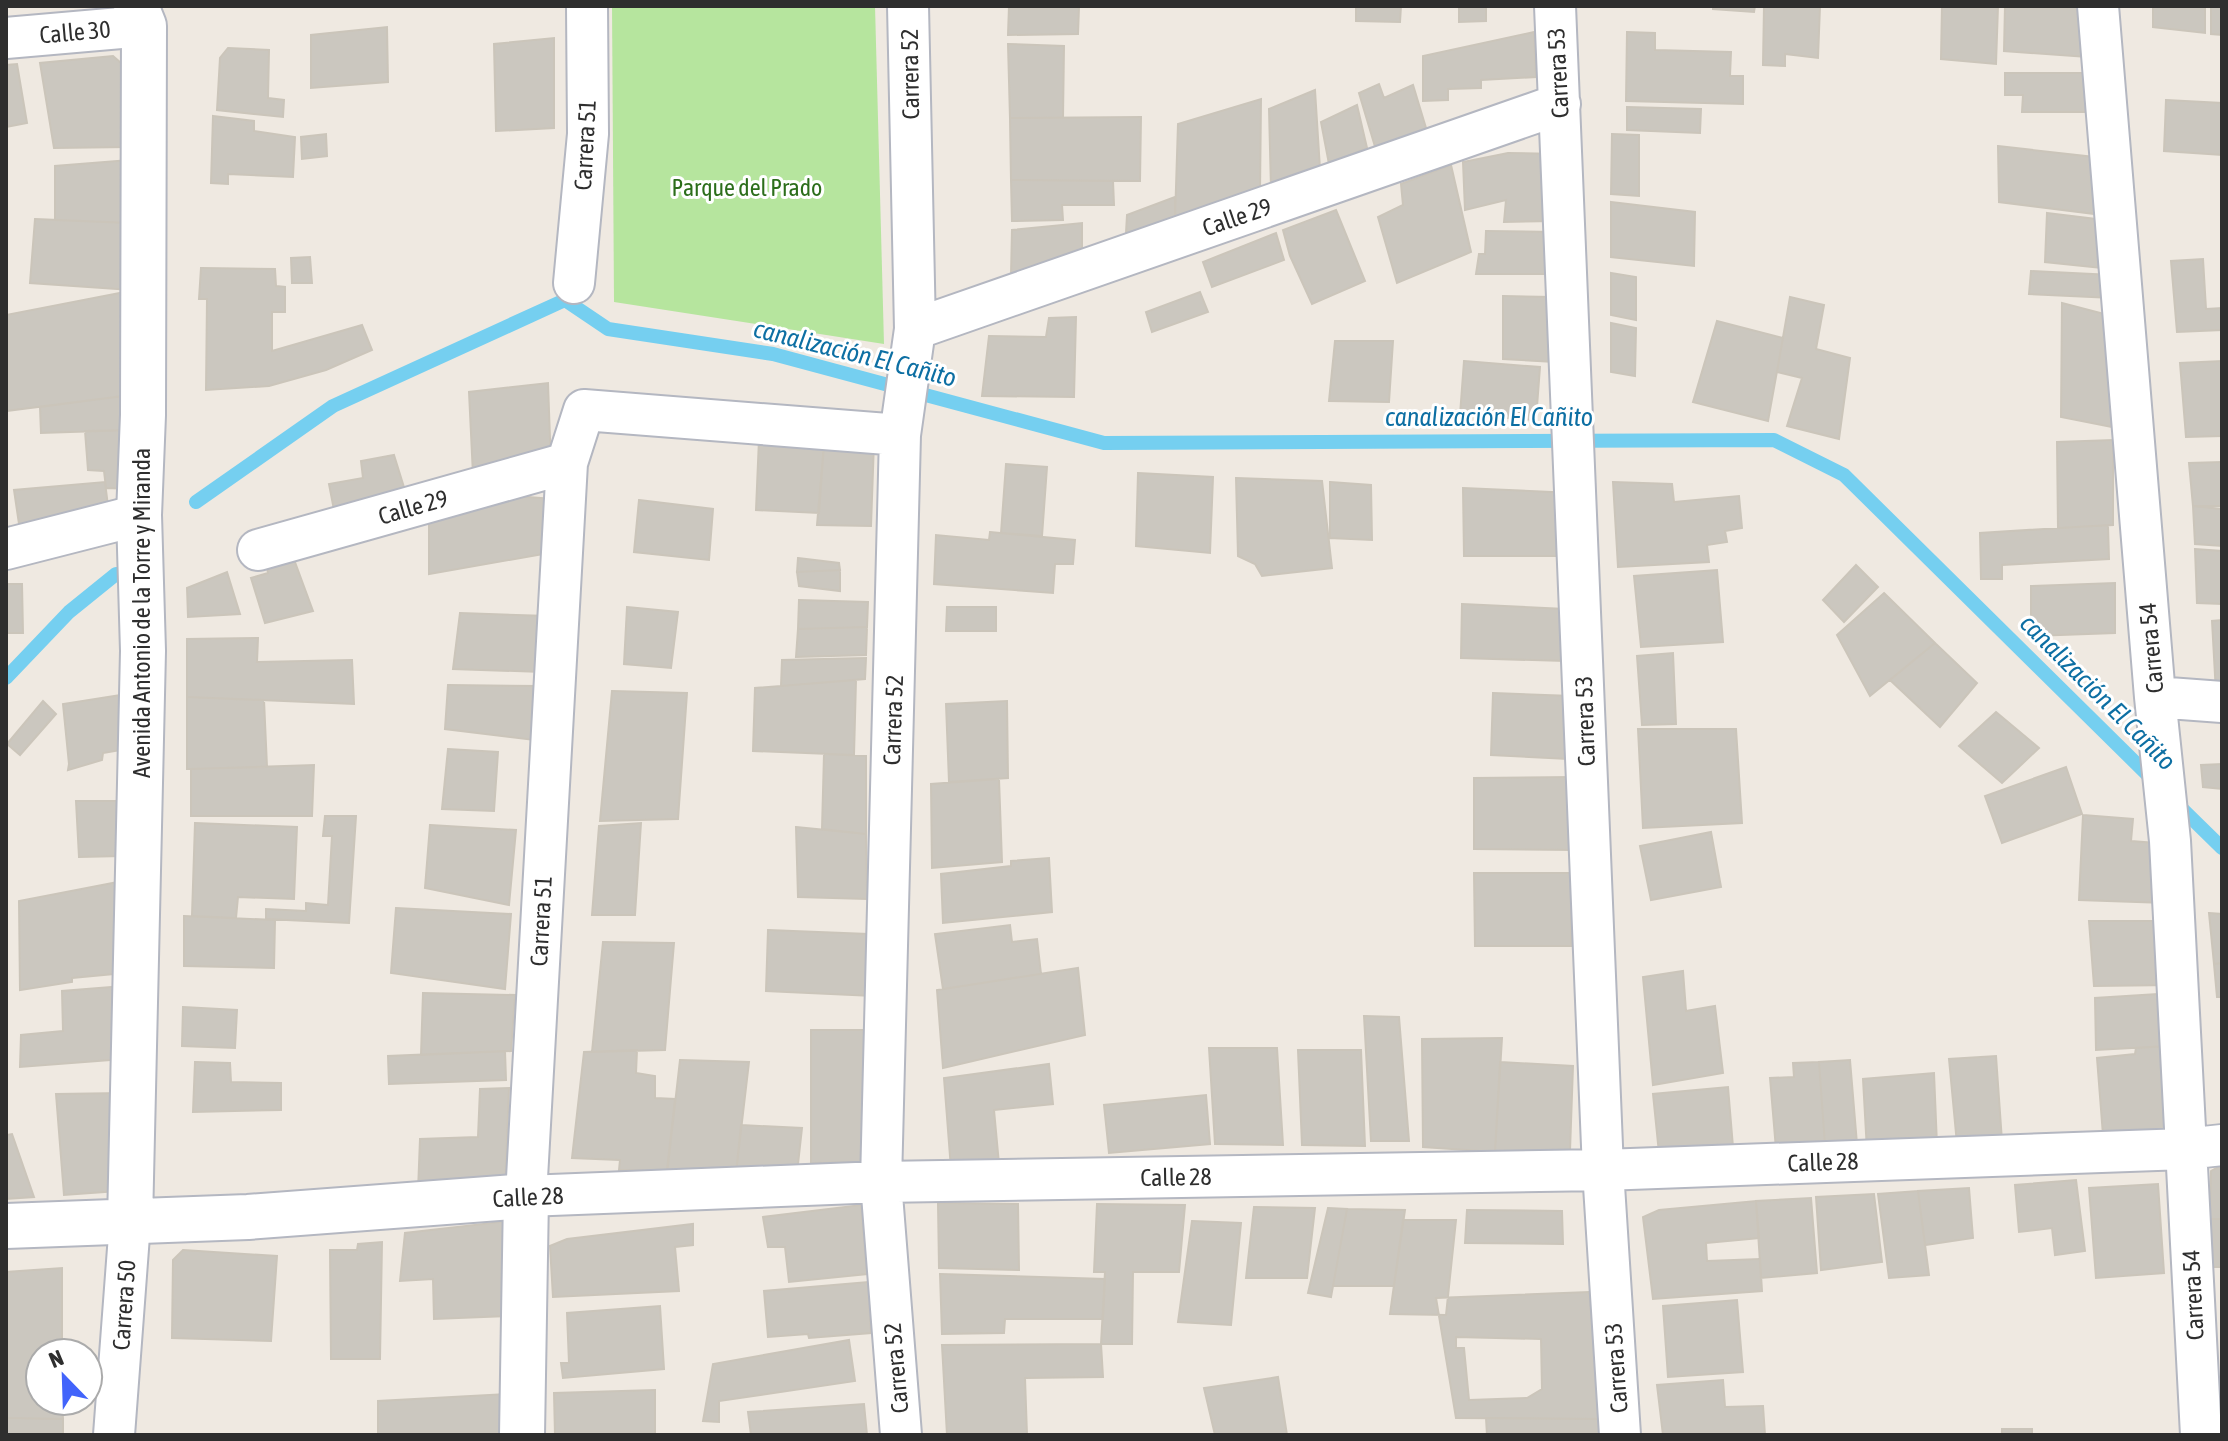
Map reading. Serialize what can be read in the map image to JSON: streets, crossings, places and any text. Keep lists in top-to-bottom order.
{
  "streets": {
    "main road": ["Carrera 51", "Avenida Antonio de la Torre y Miranda", "Calle 28"],
    "street": [
      "Calle 30",
      "Carrera 53",
      "Carrera 52",
      "Calle 29",
      "Carrera 54",
      "Carrera 50"
    ]
  },
  "crossings": [
    ["Calle 30", "Avenida Antonio de la Torre y Miranda"],
    ["Carrera 53", "Calle 29"],
    ["Carrera 53", "Calle 28"],
    ["Carrera 52", "Carrera 51"],
    ["Carrera 52", "Calle 29"],
    ["Carrera 52", "Calle 28"],
    ["Carrera 51", "Calle 29"],
    ["Carrera 51", "Calle 28"],
    ["Avenida Antonio de la Torre y Miranda", "Calle 28"],
    ["Avenida Antonio de la Torre y Miranda", "Carrera 50"],
    ["Carrera 54", "Calle 28"],
    ["Calle 28", "Carrera 50"]
  ],
  "water": ["canalización El Cañito"],
  "parks": ["Parque del Prado"],
  "north": "top left"
}
